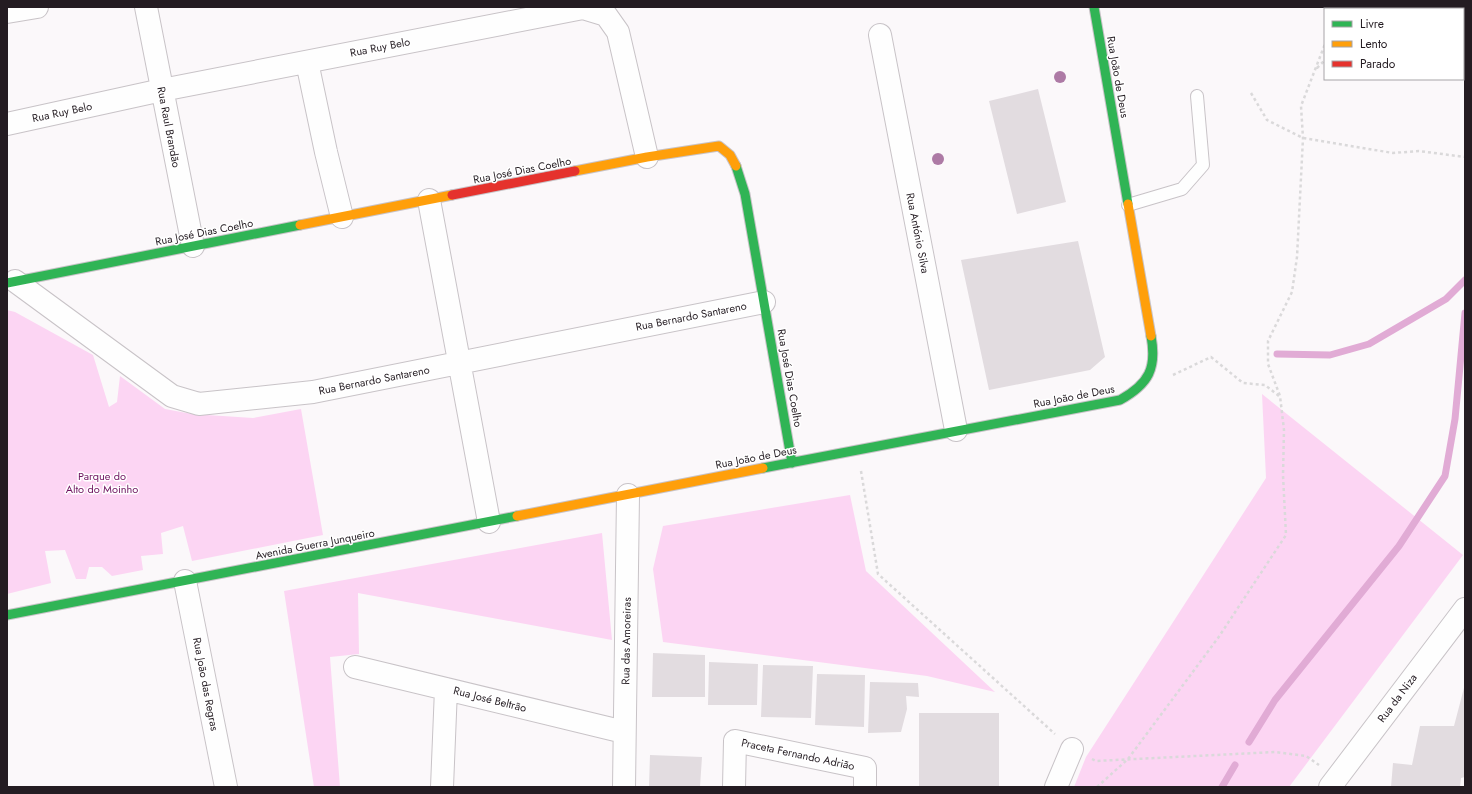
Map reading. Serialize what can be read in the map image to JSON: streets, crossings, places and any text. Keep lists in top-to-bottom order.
{
  "streets": {
    "street": [
      "Rua Ruy Belo",
      "Rua João de Deus",
      "Rua Raul Brandão",
      "Rua José Dias Coelho",
      "Rua António Silva",
      "Rua Bernardo Santareno",
      "Avenida Guerra Junqueiro",
      "Rua das Amoreiras",
      "Rua João das Regras",
      "Rua da Niza",
      "Rua José Beltrão",
      "Praceta Fernando Adrião"
    ]
  },
  "crossings": [
    ["Rua Ruy Belo", "Rua Raul Brandão"],
    ["Rua Ruy Belo", "Rua José Dias Coelho"],
    ["Rua João de Deus", "Rua José Dias Coelho"],
    ["Rua João de Deus", "Rua António Silva"],
    ["Rua João de Deus", "Avenida Guerra Junqueiro"],
    ["Rua João de Deus", "Rua das Amoreiras"],
    ["Rua Raul Brandão", "Rua José Dias Coelho"],
    ["Rua José Dias Coelho", "Rua Bernardo Santareno"],
    ["Avenida Guerra Junqueiro", "Rua das Amoreiras"],
    ["Avenida Guerra Junqueiro", "Rua João das Regras"],
    ["Rua das Amoreiras", "Rua José Beltrão"]
  ],
  "parks": ["Parque do Alto do Moinho"],
  "legend": ["Livre", "Lento", "Parado"]
}
